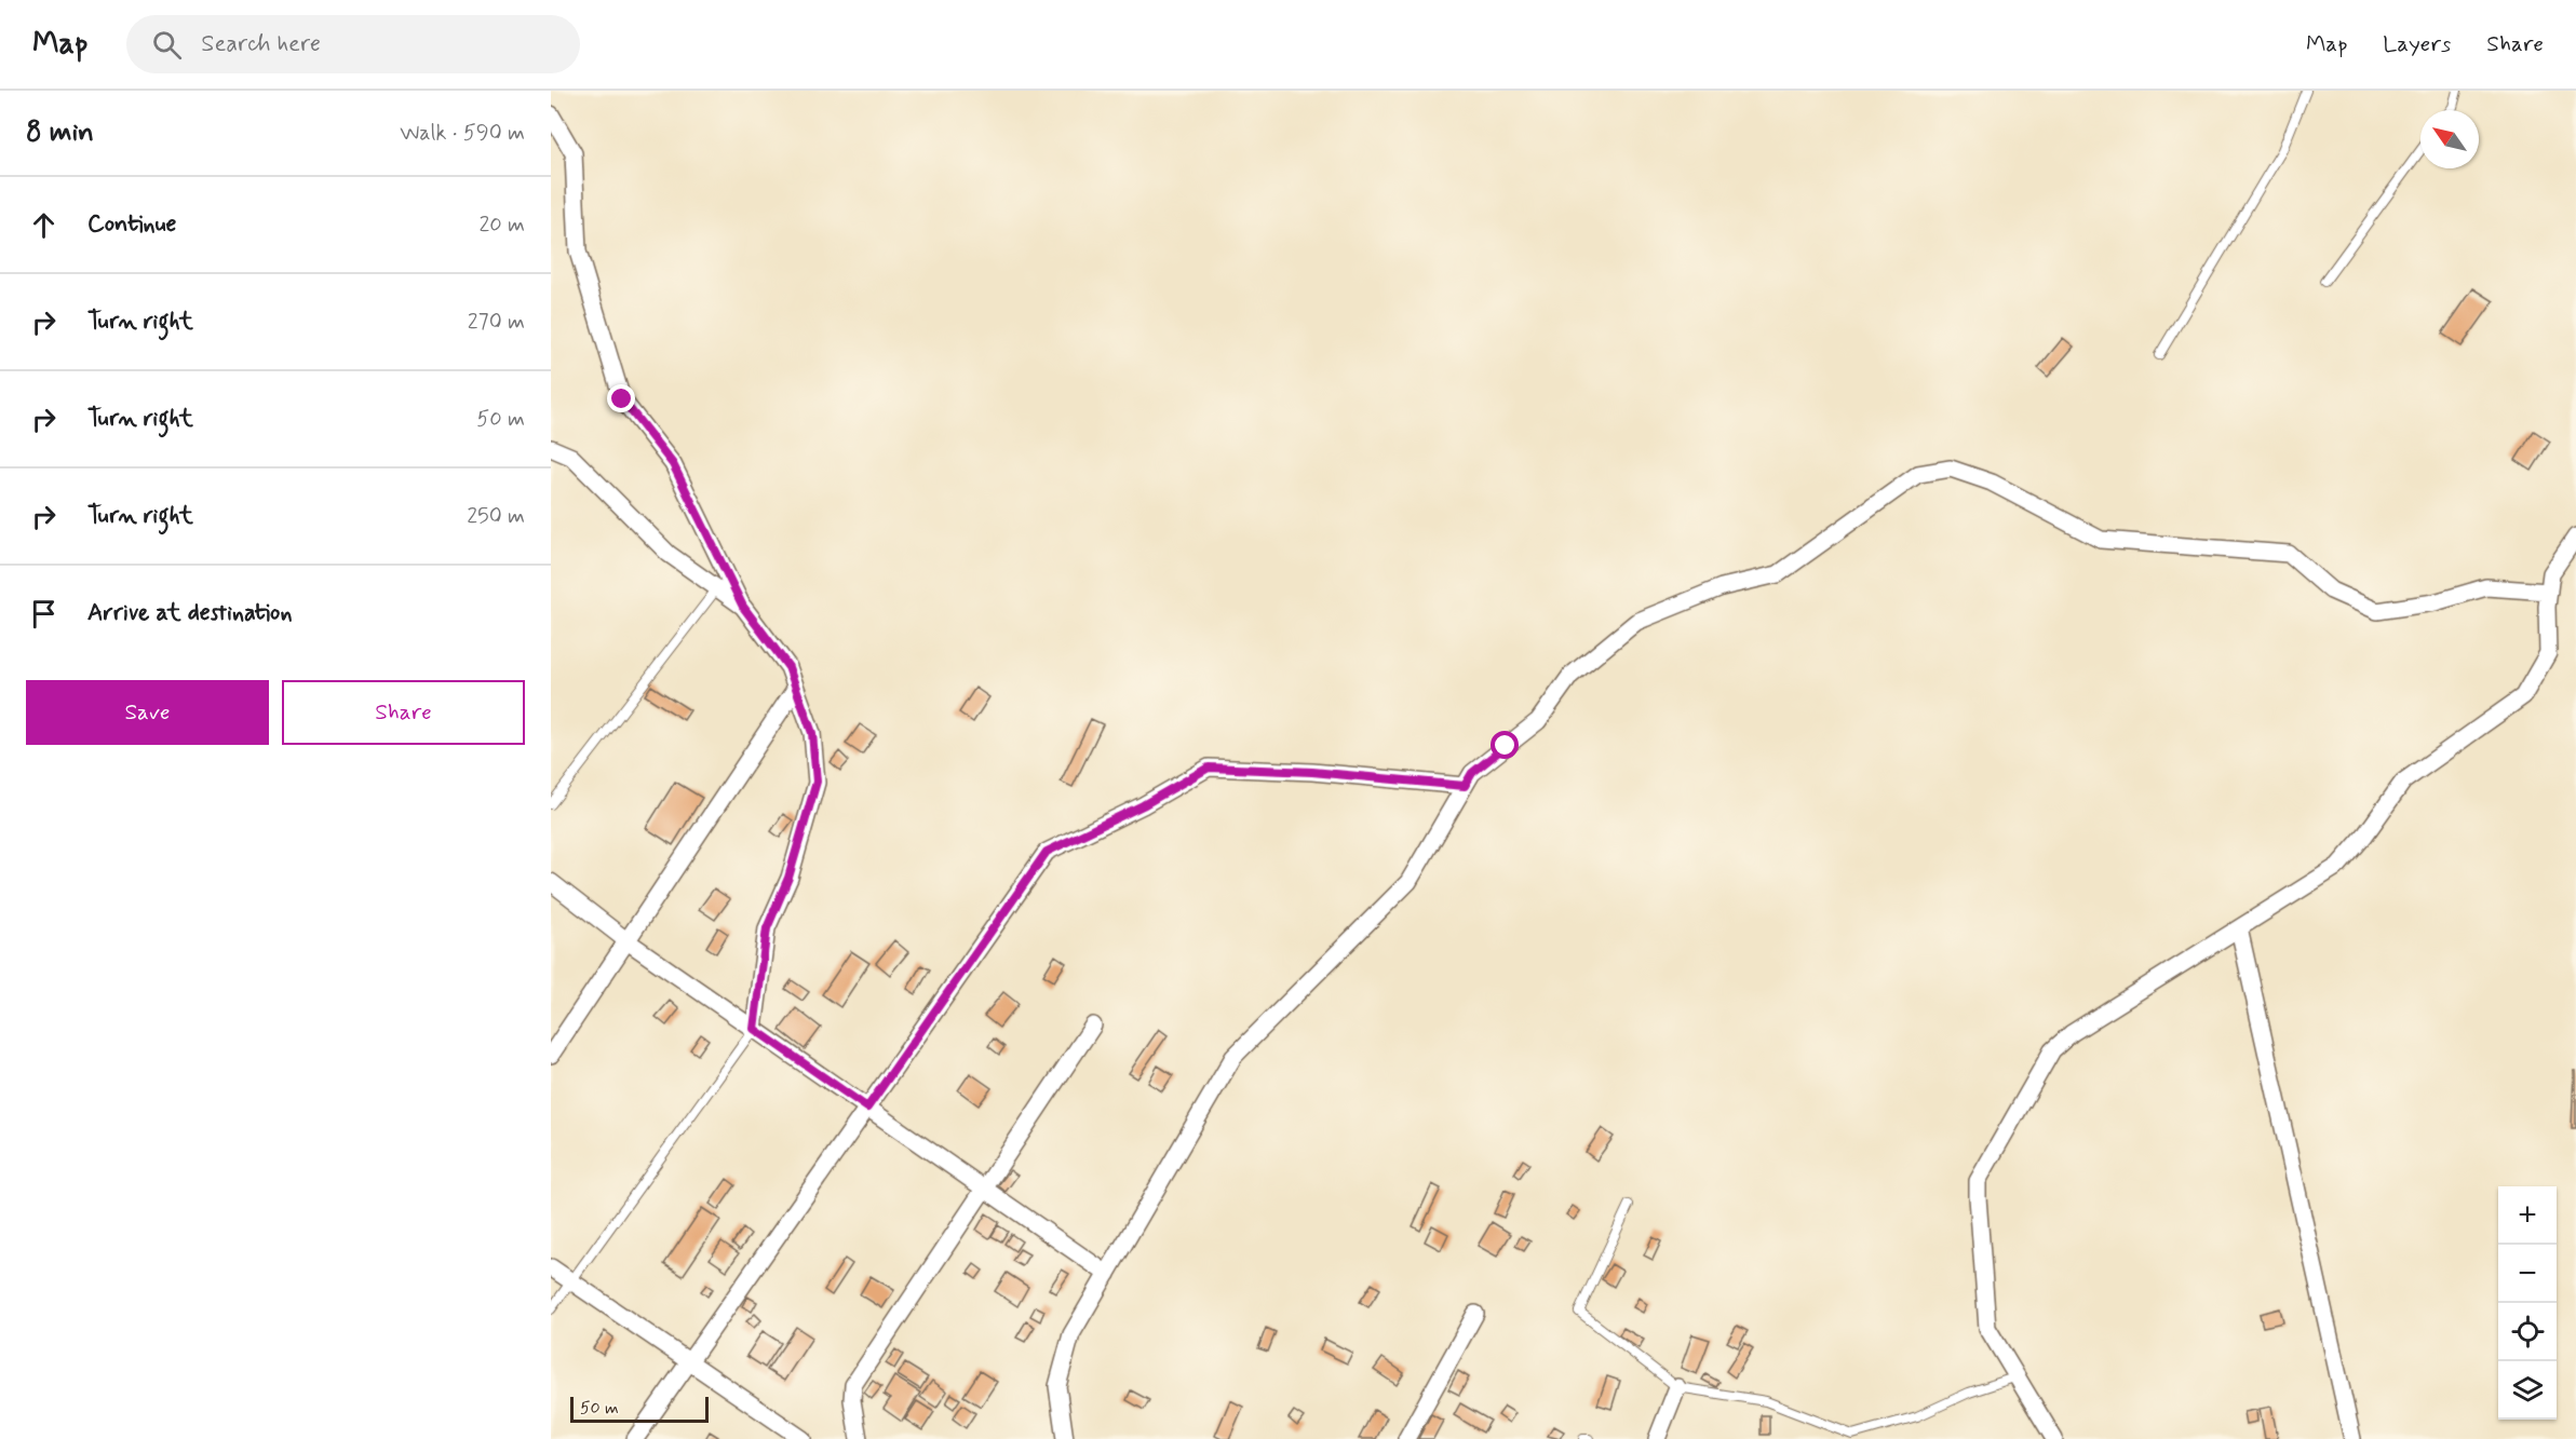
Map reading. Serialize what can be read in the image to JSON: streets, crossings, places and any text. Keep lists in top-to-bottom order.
{
  "scale_bar": "50 m",
  "north": "top left",
  "page": {
    "header": "Map",
    "search": "Search here",
    "nav": ["Map", "Layers", "Share"],
    "heading": ["8 min", "Walk · 590 m"],
    "list": [
      ["Continue", "20 m"],
      ["Turn right", "270 m"],
      ["Turn right", "50 m"],
      ["Turn right", "250 m"],
      "Arrive at destination"
    ],
    "buttons": ["Save", "Share"],
    "map_buttons": ["+", "−"],
    "scale": "50 m"
  }
}
